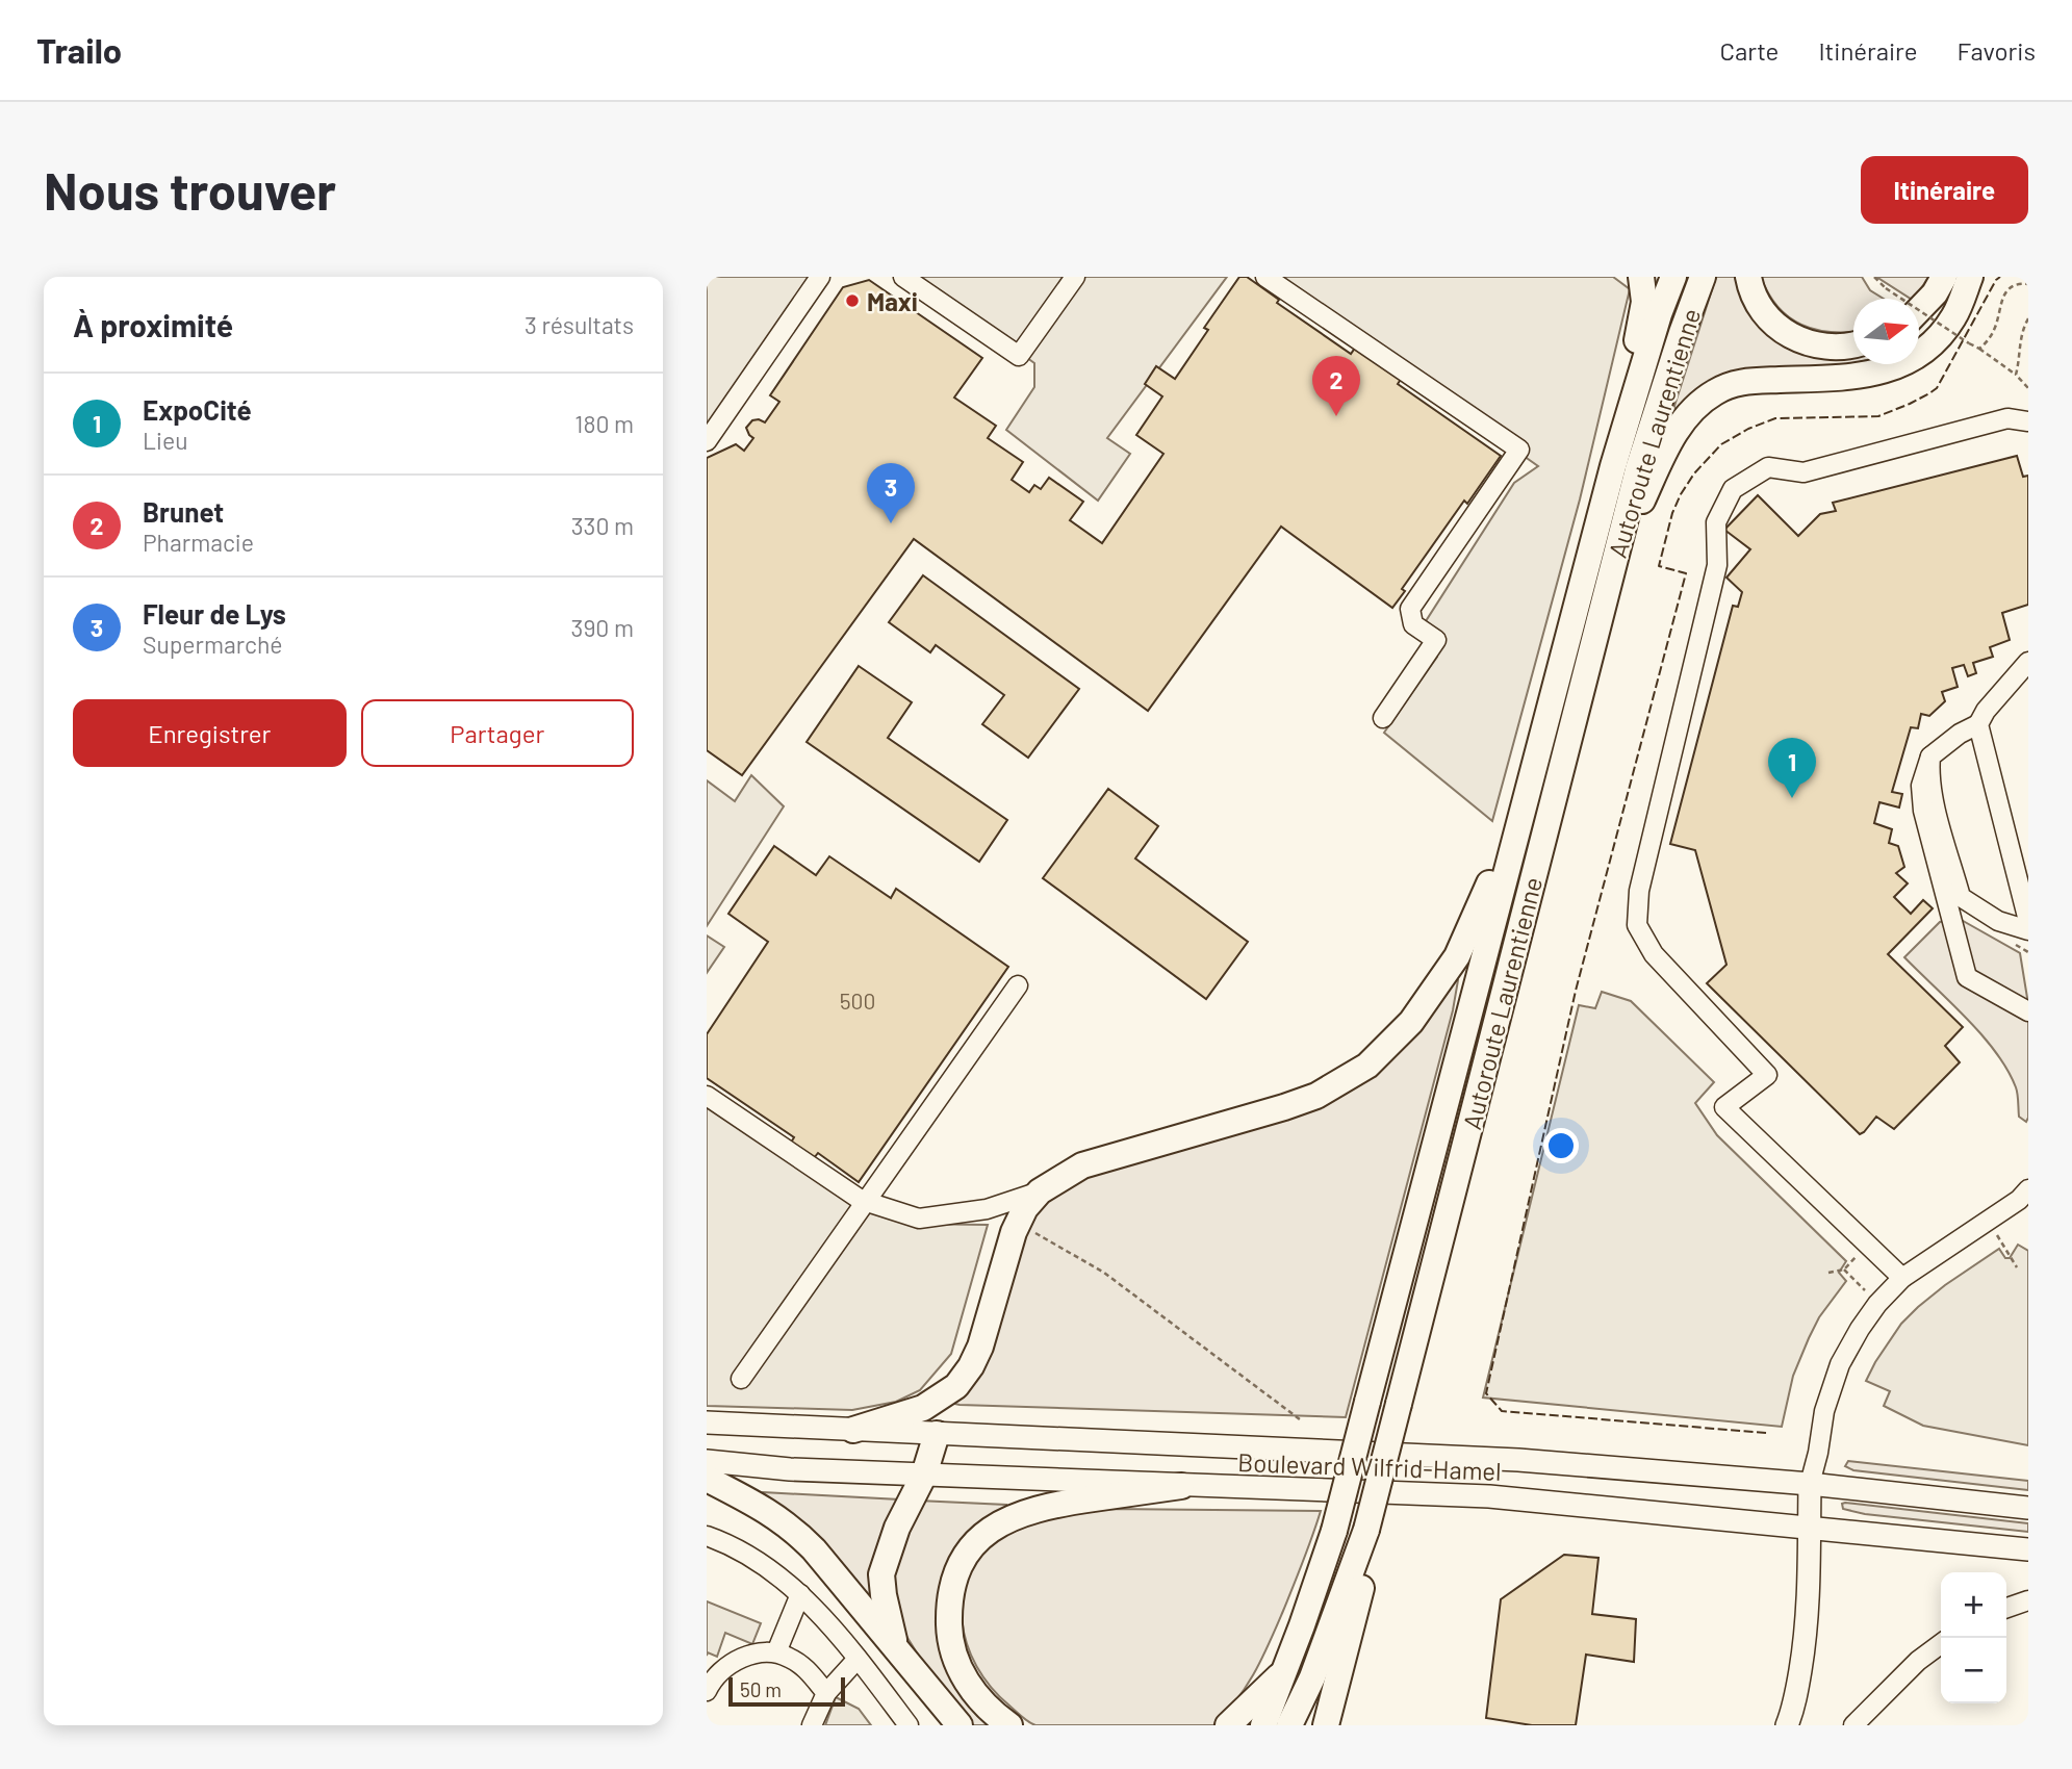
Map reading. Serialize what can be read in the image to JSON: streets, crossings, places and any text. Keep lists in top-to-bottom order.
{
  "streets": {
    "highway": ["Autoroute Laurentienne"],
    "main road": ["Boulevard Wilfrid-Hamel"]
  },
  "places": ["Maxi"],
  "house_numbers": ["500"],
  "scale_bar": "50 m",
  "north": "right",
  "page": {
    "header": "Trailo",
    "nav": ["Carte", "Itinéraire", "Favoris"],
    "buttons": [
      "Itinéraire",
      ["Enregistrer", "Partager"]
    ],
    "title": "Nous trouver",
    "heading": ["À proximité", "3 résultats"],
    "pins": ["2", "3", "1"],
    "list": [
      {
        "mark": "1",
        "name": "ExpoCité",
        "note": "Lieu",
        "value": "180 m"
      },
      {
        "mark": "2",
        "name": "Brunet",
        "note": "Pharmacie",
        "value": "330 m"
      },
      {
        "mark": "3",
        "name": "Fleur de Lys",
        "note": "Supermarché",
        "value": "390 m"
      }
    ],
    "map_buttons": ["+", "−"],
    "scale": "50 m"
  }
}
